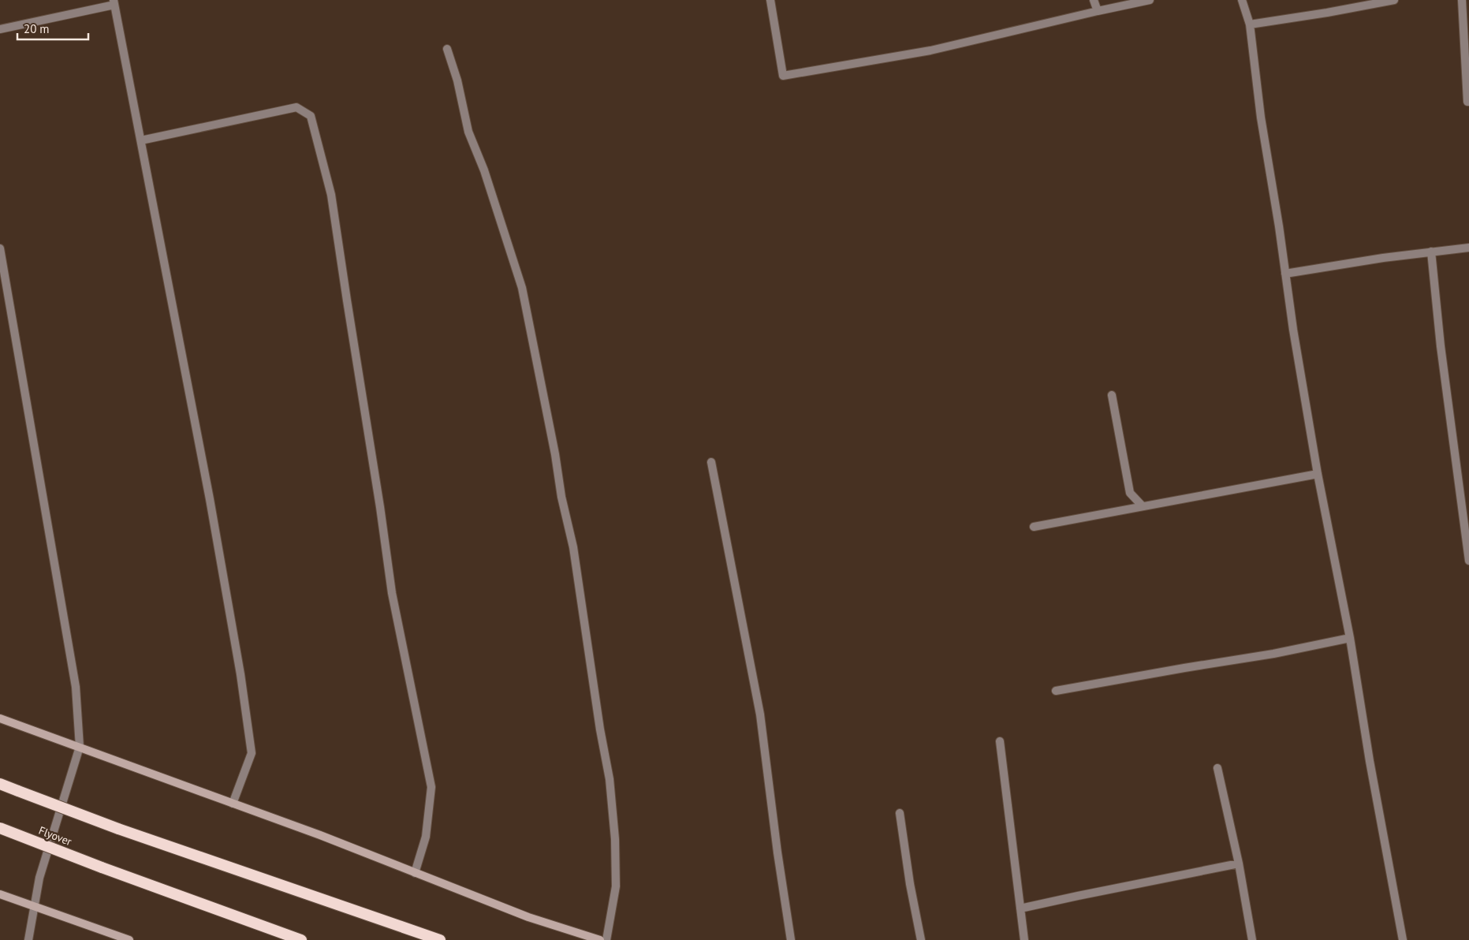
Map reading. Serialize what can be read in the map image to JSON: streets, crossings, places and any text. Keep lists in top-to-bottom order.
{
  "streets": {
    "highway": ["Flyover"]
  },
  "scale_bar": "20 m"
}
